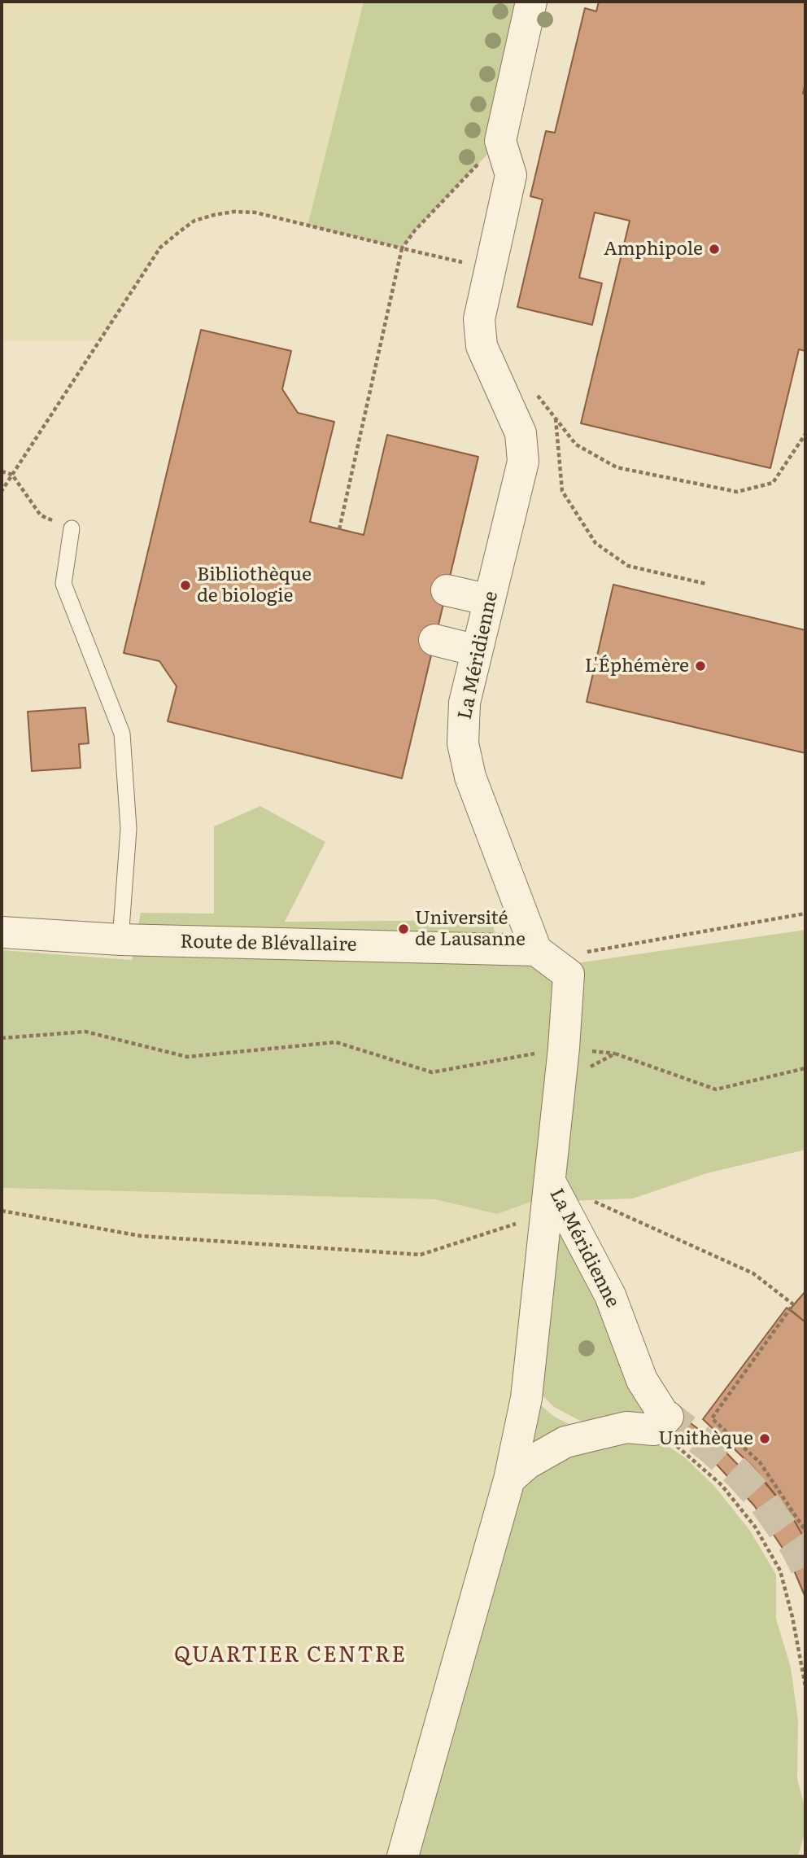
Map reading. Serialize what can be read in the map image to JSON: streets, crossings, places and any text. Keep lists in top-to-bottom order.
{
  "streets": {
    "street": ["La Méridienne", "Route de Blévallaire"]
  },
  "crossings": [
    ["La Méridienne", "Route de Blévallaire"]
  ],
  "districts": ["QUARTIER CENTRE"],
  "places": [
    "Amphipole",
    "Bibliothèque de biologie",
    "L'Éphémère",
    "Université de Lausanne",
    "Unithèque"
  ]
}
